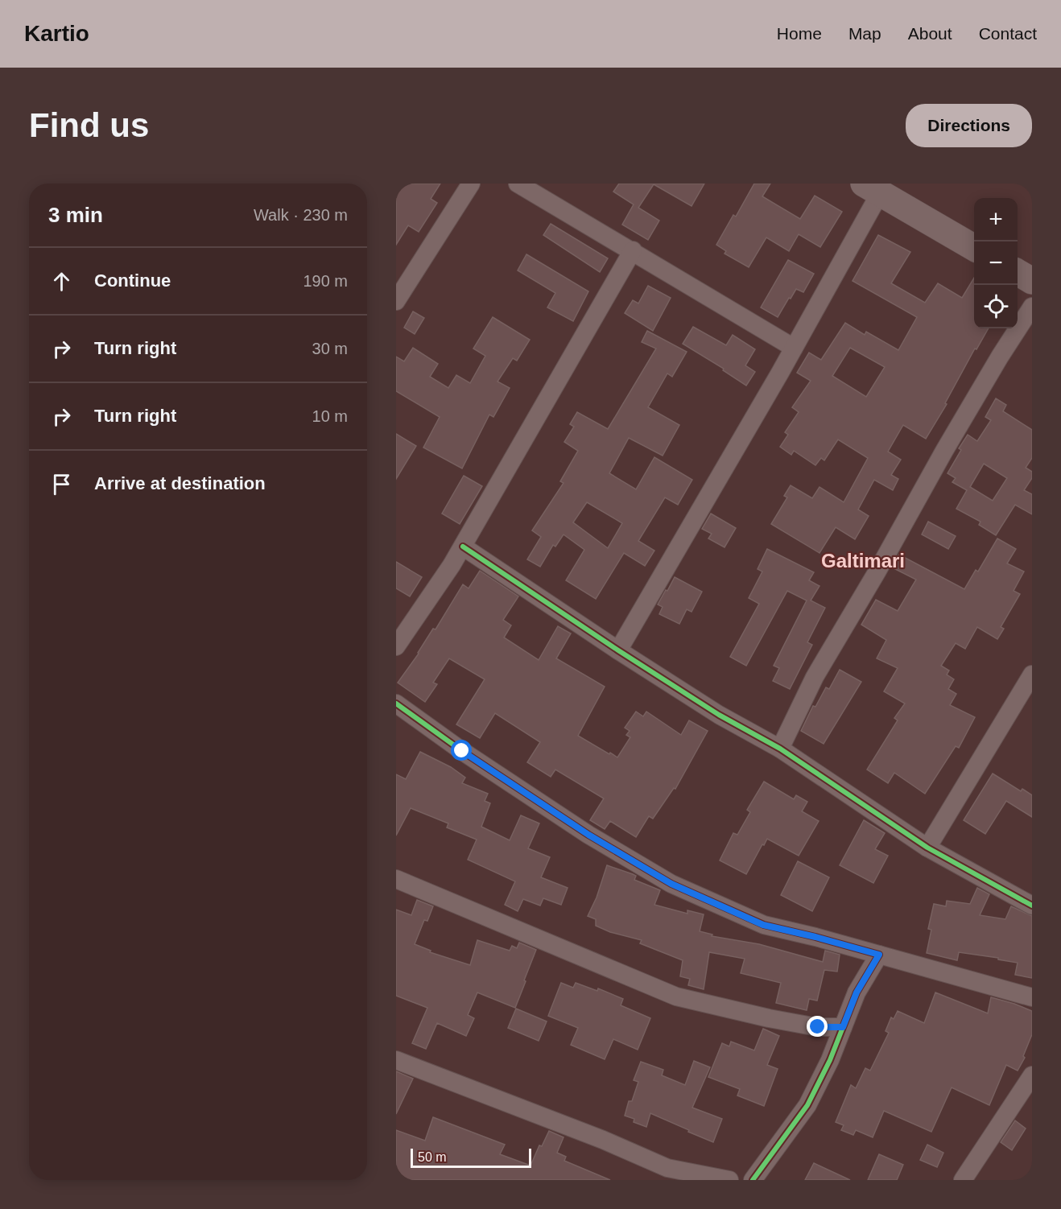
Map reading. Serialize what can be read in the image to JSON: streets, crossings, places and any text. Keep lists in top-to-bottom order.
{
  "districts": ["Galtimari"],
  "scale_bar": "50 m",
  "page": {
    "header": "Kartio",
    "nav": [
      "Home",
      "Map",
      "About",
      "Contact"
    ],
    "buttons": "Directions",
    "title": "Find us",
    "heading": ["3 min", "Walk · 230 m"],
    "map_buttons": ["+", "−"],
    "list": [
      ["Continue", "190 m"],
      ["Turn right", "30 m"],
      ["Turn right", "10 m"],
      "Arrive at destination"
    ],
    "scale": "50 m"
  }
}
